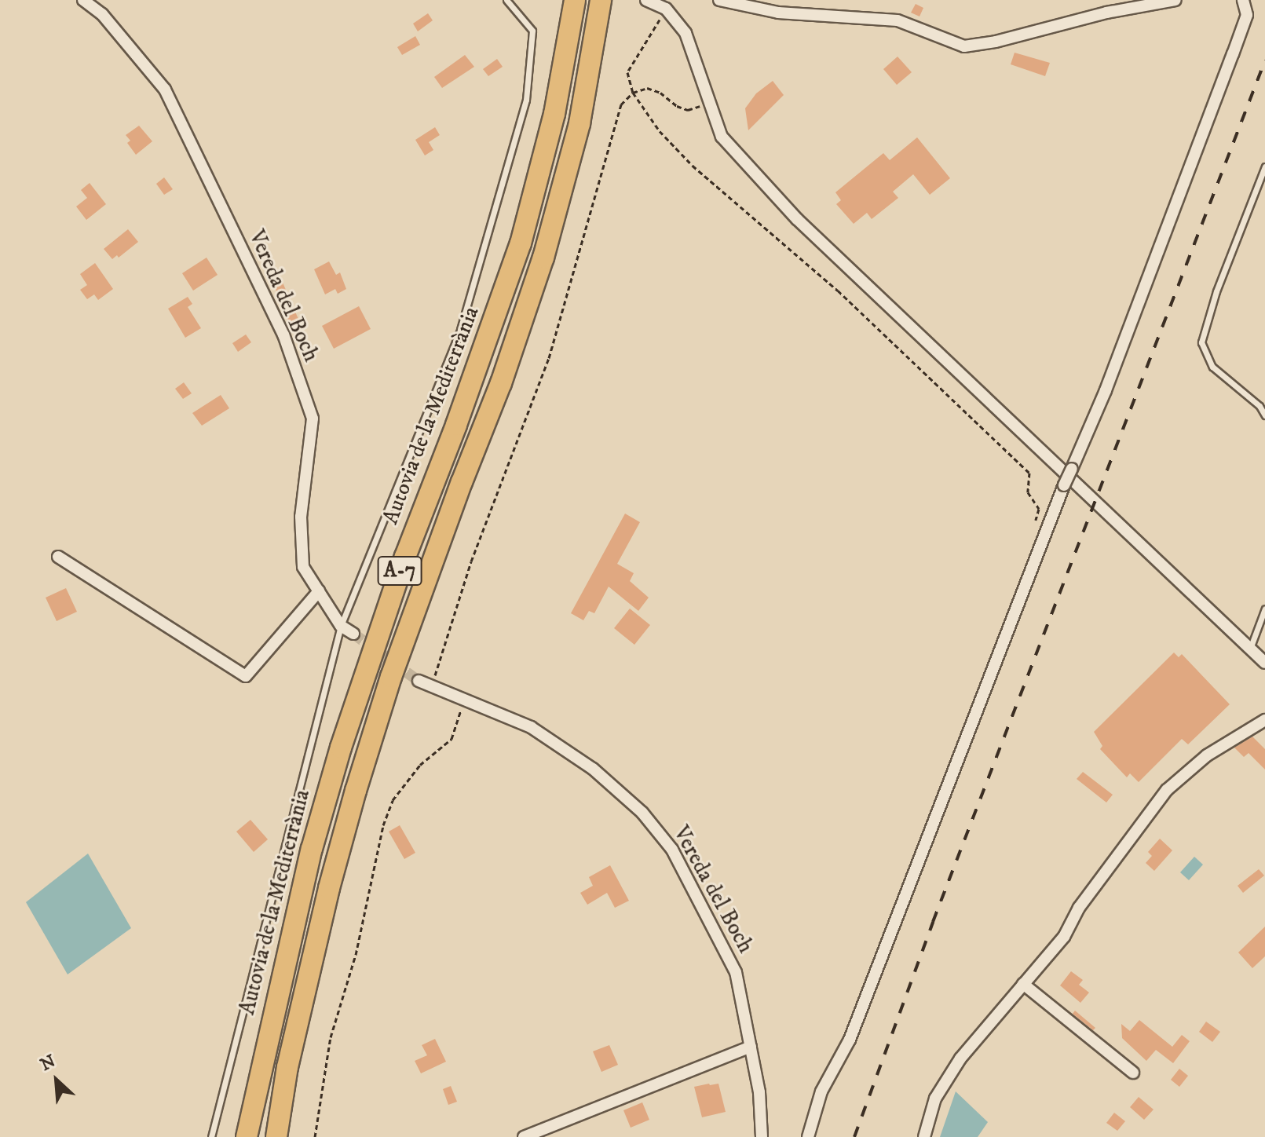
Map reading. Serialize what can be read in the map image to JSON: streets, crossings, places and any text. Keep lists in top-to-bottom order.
{
  "streets": {
    "highway": ["Autovia de la Mediterrània", "A-7"],
    "street": ["Vereda del Boch"]
  },
  "north": "top left"
}
